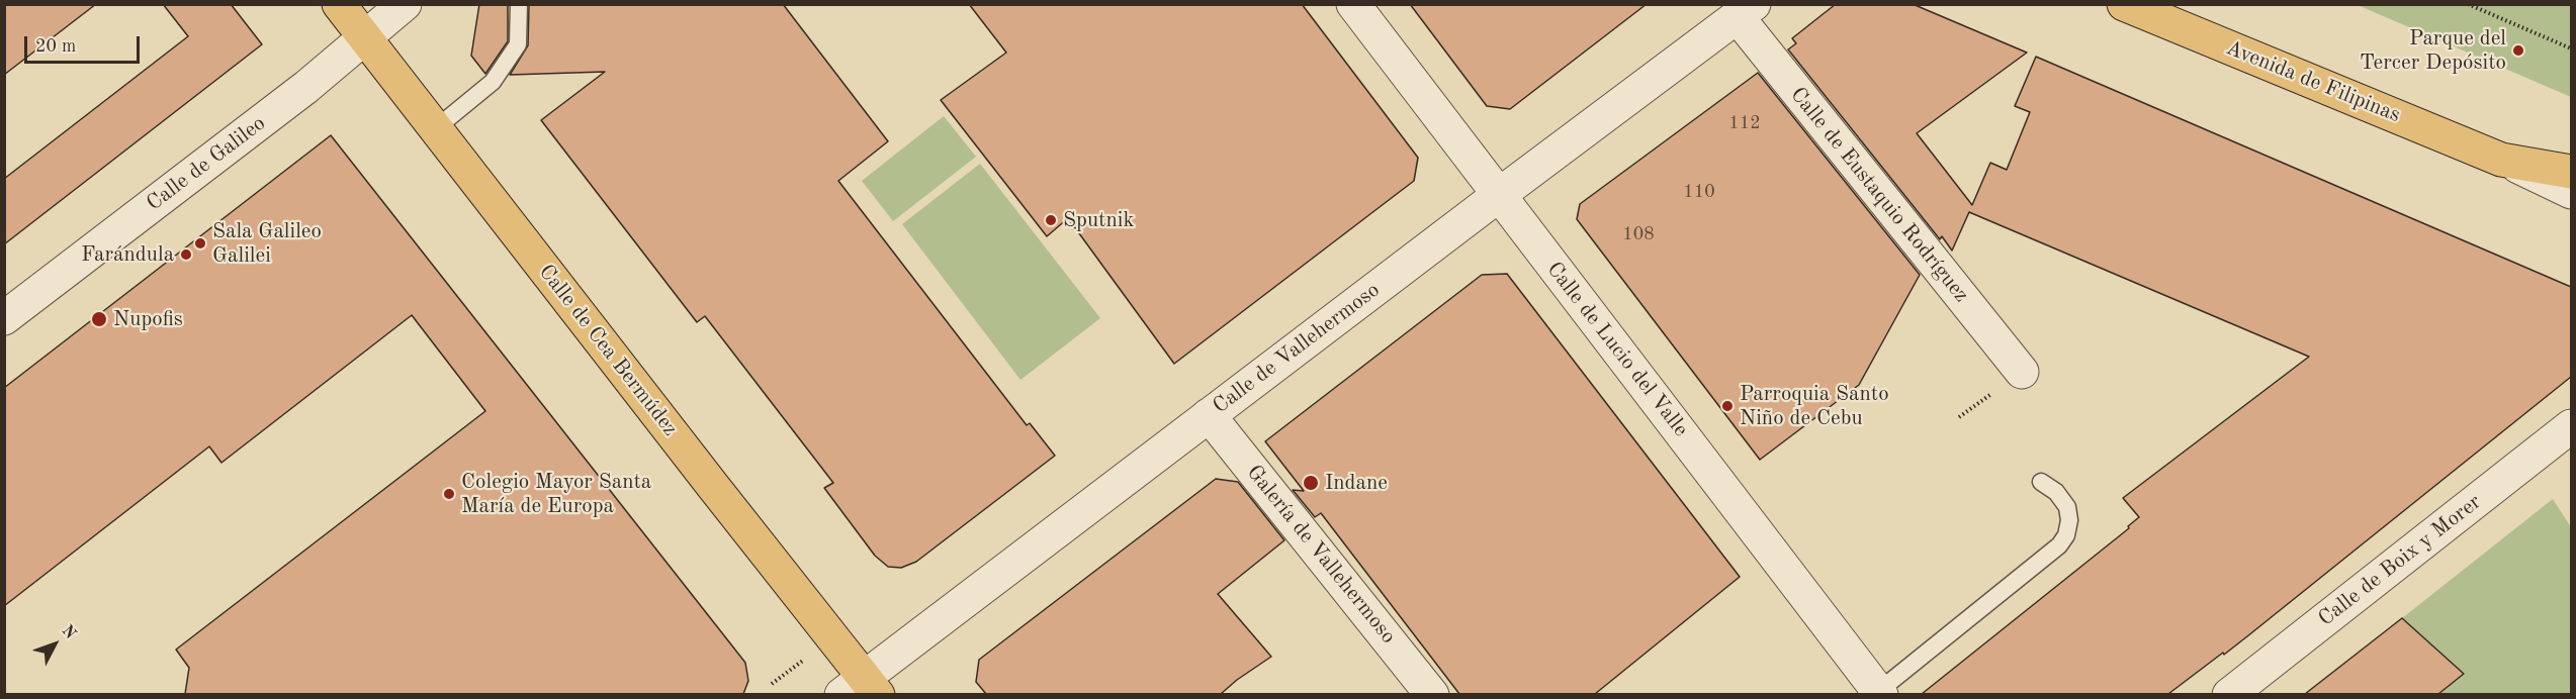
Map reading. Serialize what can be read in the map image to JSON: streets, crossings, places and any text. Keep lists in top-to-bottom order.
{
  "streets": {
    "main road": ["Avenida de Filipinas", "Calle de Cea Bermúdez"],
    "street": [
      "Calle de Galileo",
      "Calle de Eustaquio Rodríguez",
      "Calle de Vallehermoso",
      "Calle de Lucio del Valle",
      "Galería de Vallehermoso",
      "Calle de Boix y Morer"
    ]
  },
  "crossings": [
    ["Calle de Galileo", "Calle de Cea Bermúdez"],
    ["Calle de Eustaquio Rodríguez", "Calle de Vallehermoso"],
    ["Calle de Vallehermoso", "Calle de Lucio del Valle"],
    ["Calle de Vallehermoso", "Calle de Cea Bermúdez"],
    ["Calle de Vallehermoso", "Galería de Vallehermoso"]
  ],
  "places": [
    "Parque del Tercer Depósito",
    "Sputnik",
    "Sala Galileo Galilei",
    "Farándula",
    "Nupofis",
    "Parroquia Santo Niño de Cebu",
    "Indane",
    "Colegio Mayor Santa María de Europa"
  ],
  "house_numbers": ["112", "110", "108"],
  "scale_bar": "20 m",
  "north": "top right"
}
